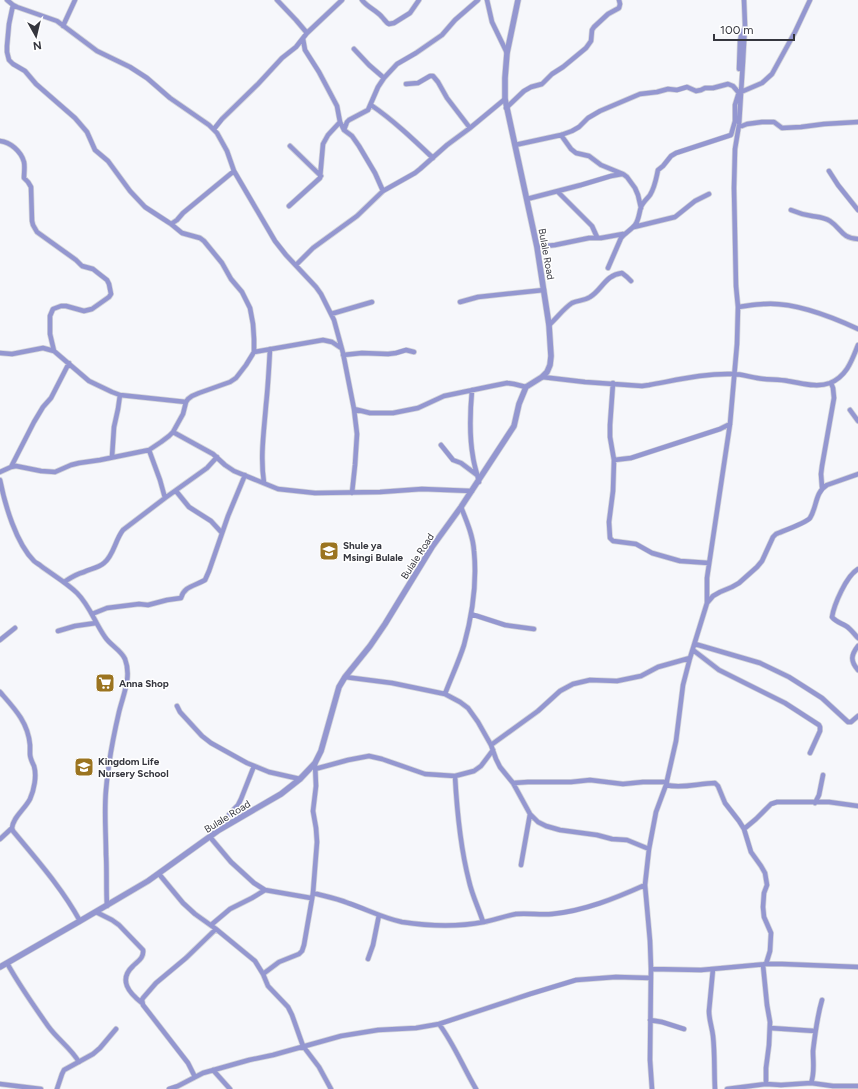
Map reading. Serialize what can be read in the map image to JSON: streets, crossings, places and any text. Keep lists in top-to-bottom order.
{
  "streets": {
    "street": ["Bulale Road"]
  },
  "places": {
    "school or university": ["Shule ya Msingi Bulale", "Kingdom Life Nursery School"],
    "supermarket": ["Anna Shop"]
  },
  "scale_bar": "100 m",
  "north": "bottom"
}
